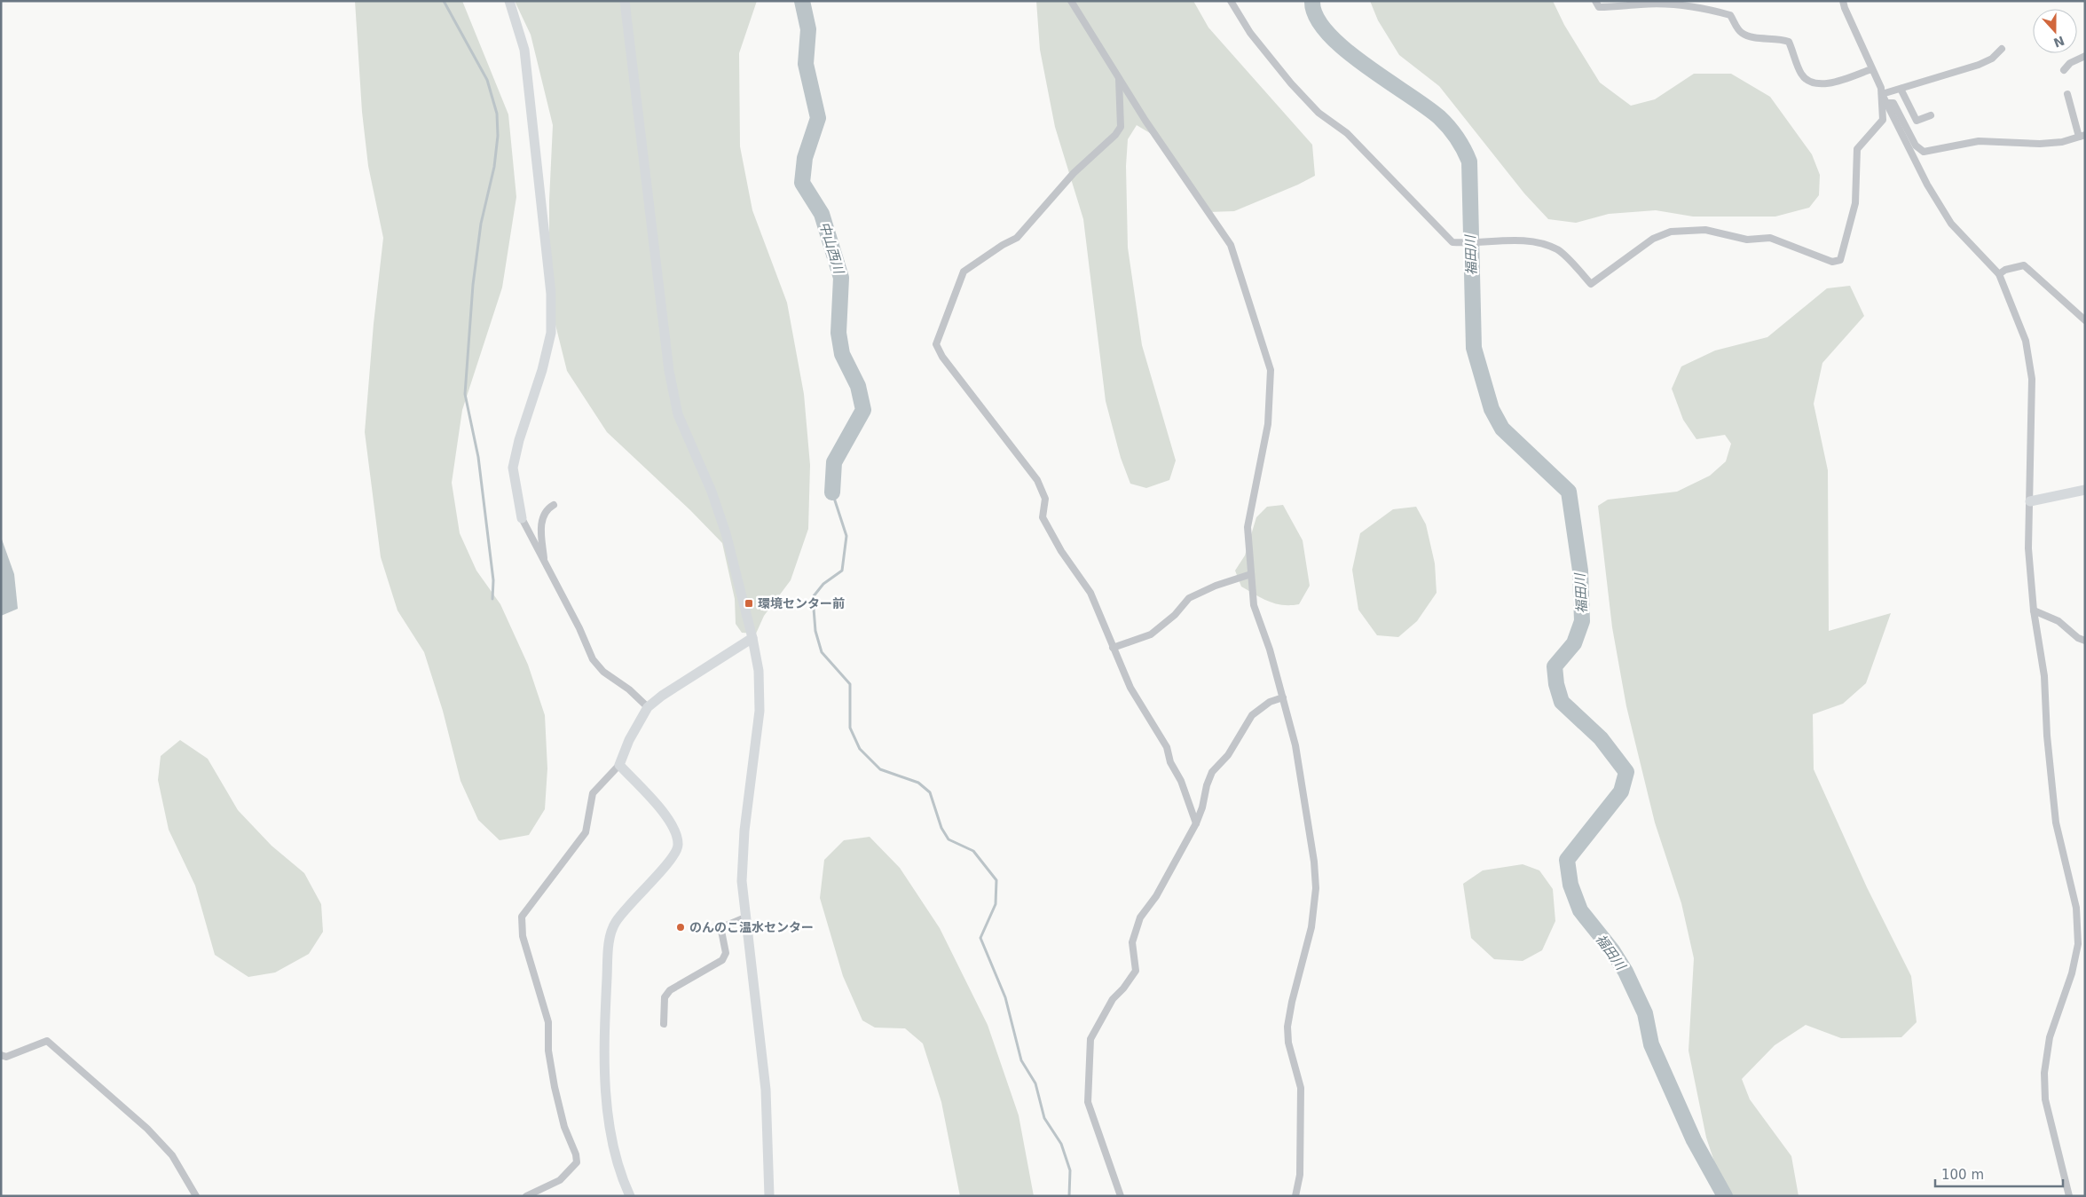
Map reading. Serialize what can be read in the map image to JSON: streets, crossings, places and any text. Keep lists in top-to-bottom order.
{
  "water": ["中山西川", "福田川"],
  "places": {
    "transit": ["環境センター前"],
    "other": ["のんのこ温水センター"]
  },
  "scale_bar": "100 m",
  "north": "bottom"
}
